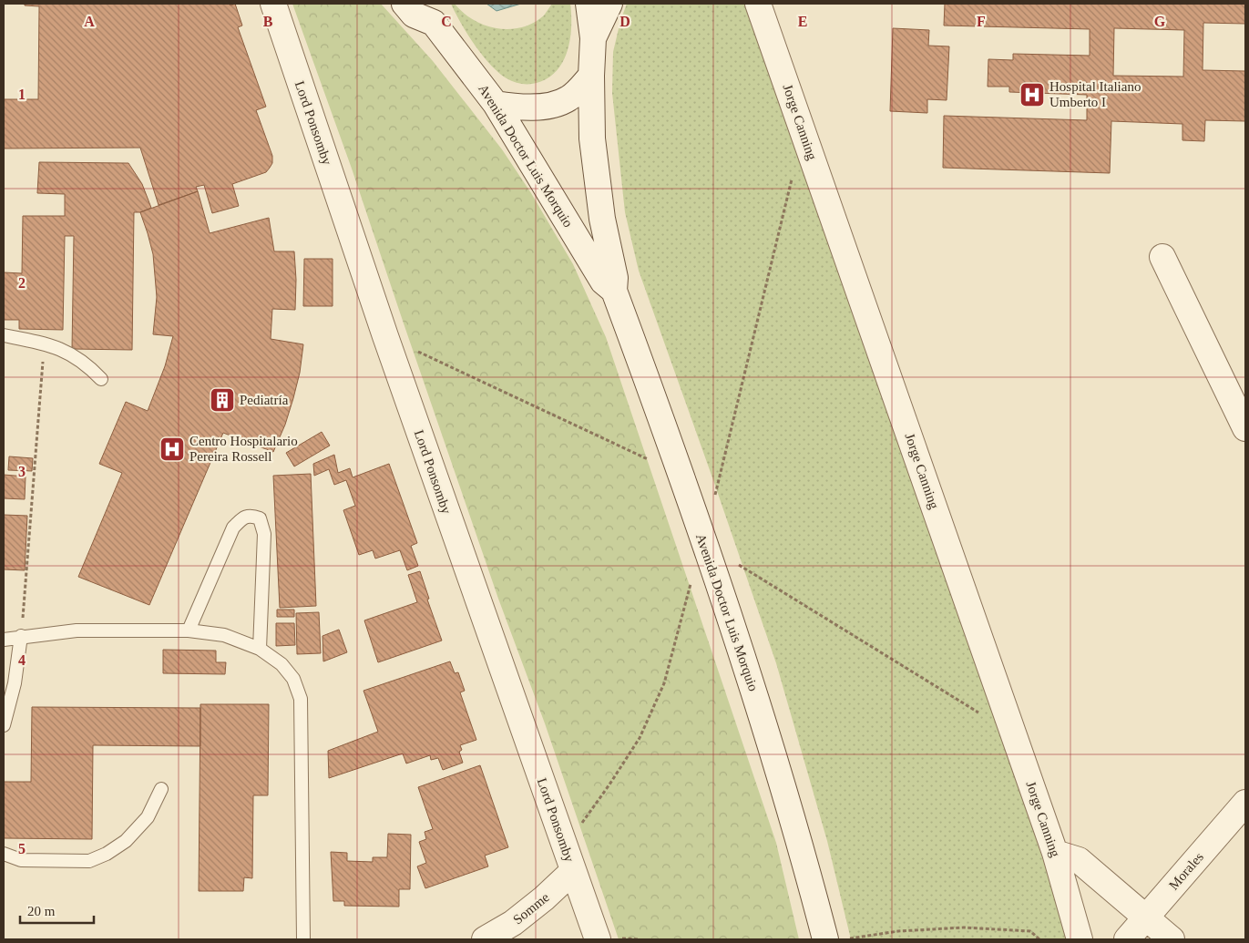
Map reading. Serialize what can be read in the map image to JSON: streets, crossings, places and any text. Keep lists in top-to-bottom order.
{
  "streets": {
    "street": [
      "Jorge Canning",
      "Lord Ponsomby",
      "Avenida Doctor Luis Morquio",
      "Morales",
      "Somme"
    ]
  },
  "crossings": [
    ["Lord Ponsomby", "Somme"]
  ],
  "places": {
    "hospital": ["Hospital Italiano Umberto I", "Centro Hospitalario Pereira Rossell"],
    "building": ["Pediatría"]
  },
  "scale_bar": "20 m",
  "grid": {
    "columns": [
      "A",
      "B",
      "C",
      "D",
      "E",
      "F",
      "G"
    ],
    "rows": [
      "1",
      "2",
      "3",
      "4",
      "5"
    ]
  }
}
